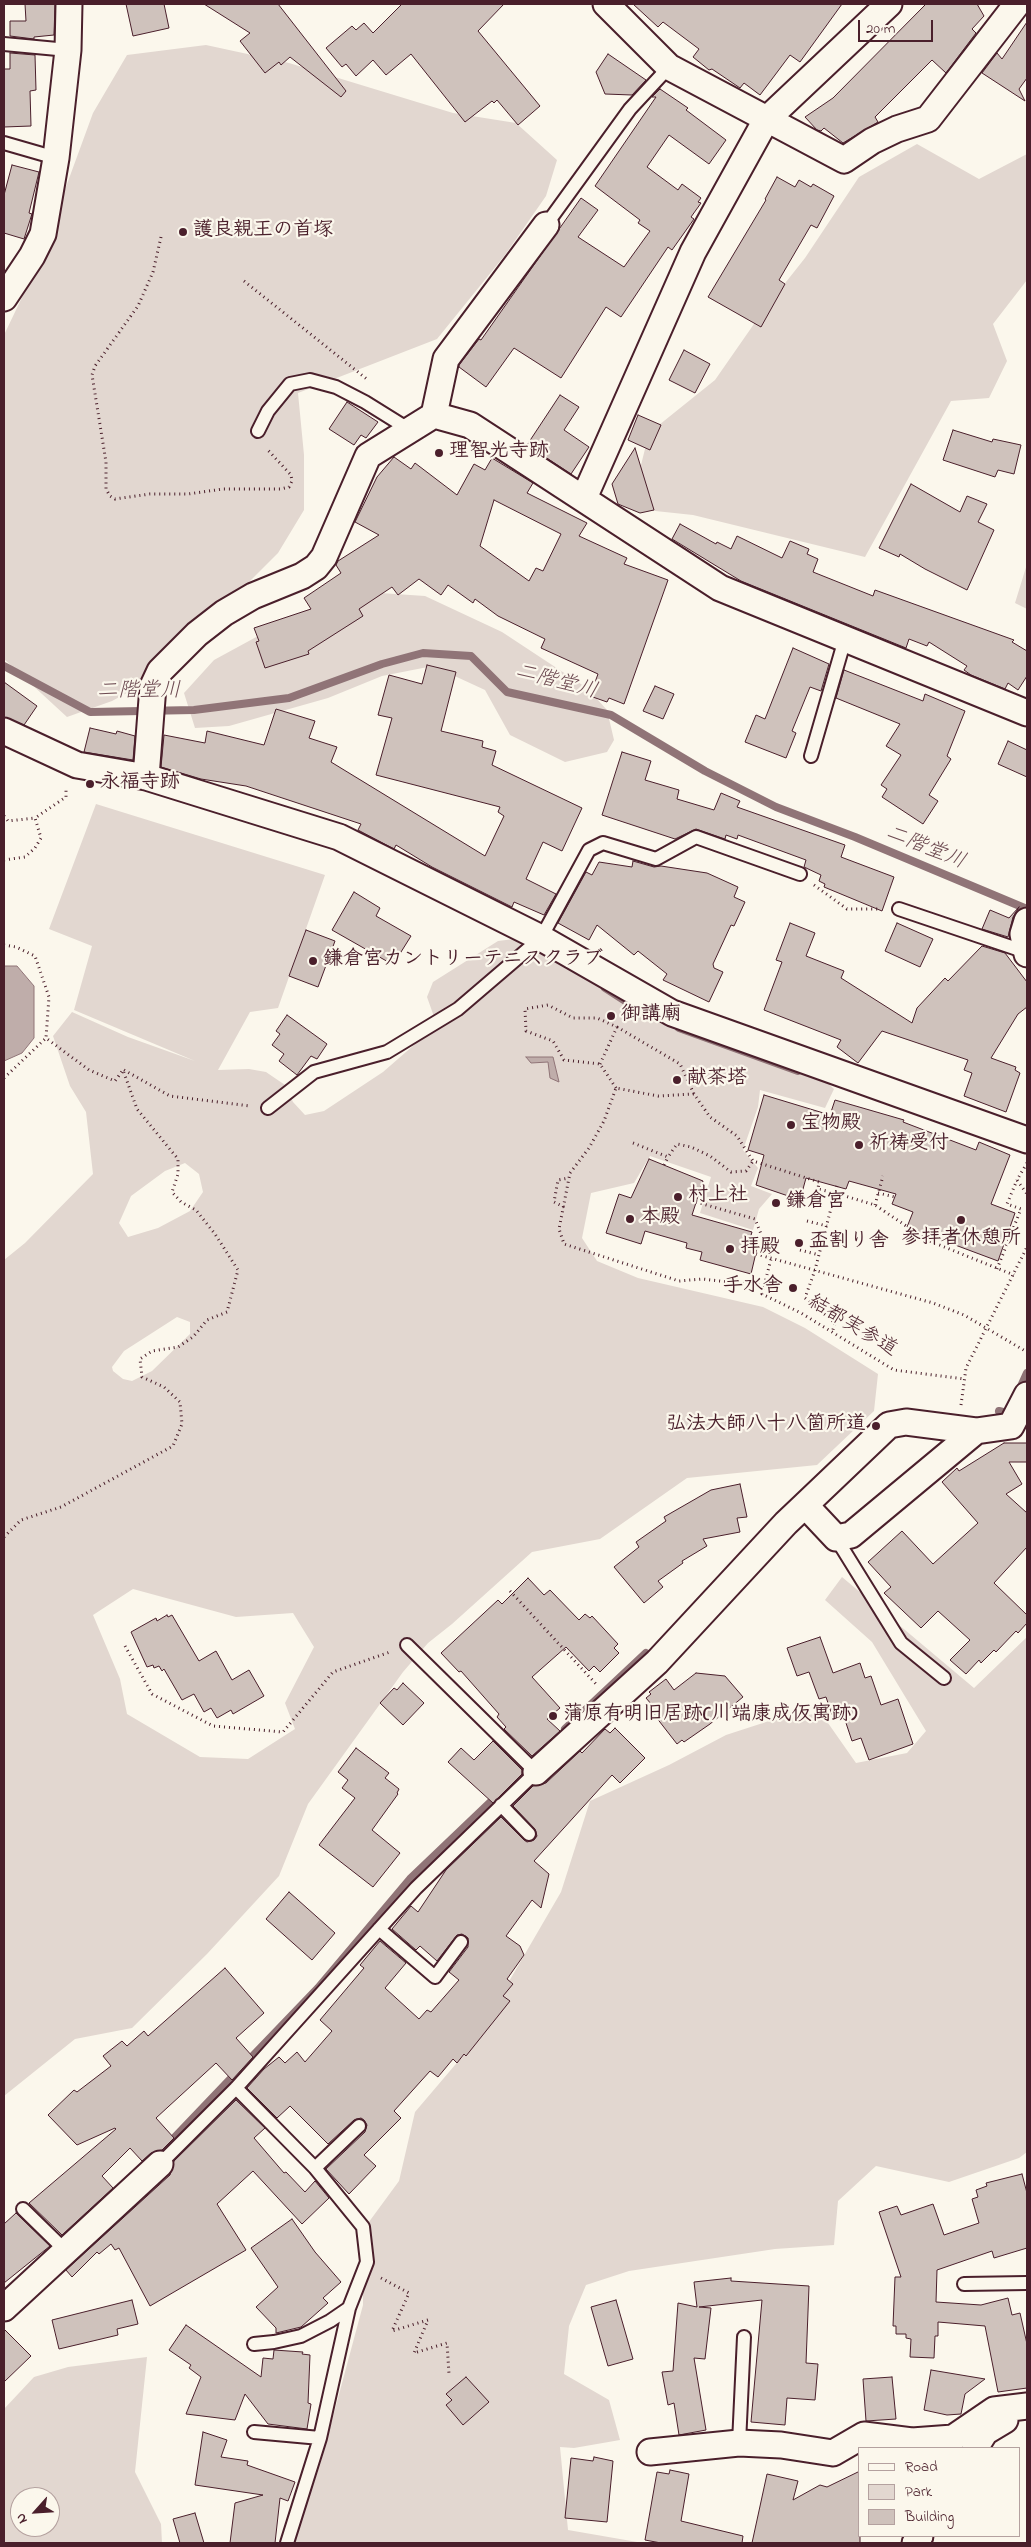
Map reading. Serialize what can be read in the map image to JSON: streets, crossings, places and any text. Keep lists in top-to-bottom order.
{
  "streets": {
    "path": ["結都実参道"]
  },
  "water": ["二階堂川"],
  "places": [
    "護良親王の首塚",
    "理智光寺跡",
    "永福寺跡",
    "鎌倉宮カントリーテニスクラブ",
    "御講廟",
    "献茶塔",
    "宝物殿",
    "祈祷受付",
    "村上社",
    "鎌倉宮",
    "本殿",
    "参拝者休憩所",
    "盃割り舎",
    "拝殿",
    "手水舎",
    "弘法大師八十八箇所道",
    "蒲原有明旧居跡(川端康成仮寓跡)"
  ],
  "legend": ["Road", "Park", "Building"],
  "scale_bar": "20 m",
  "north": "bottom left"
}
